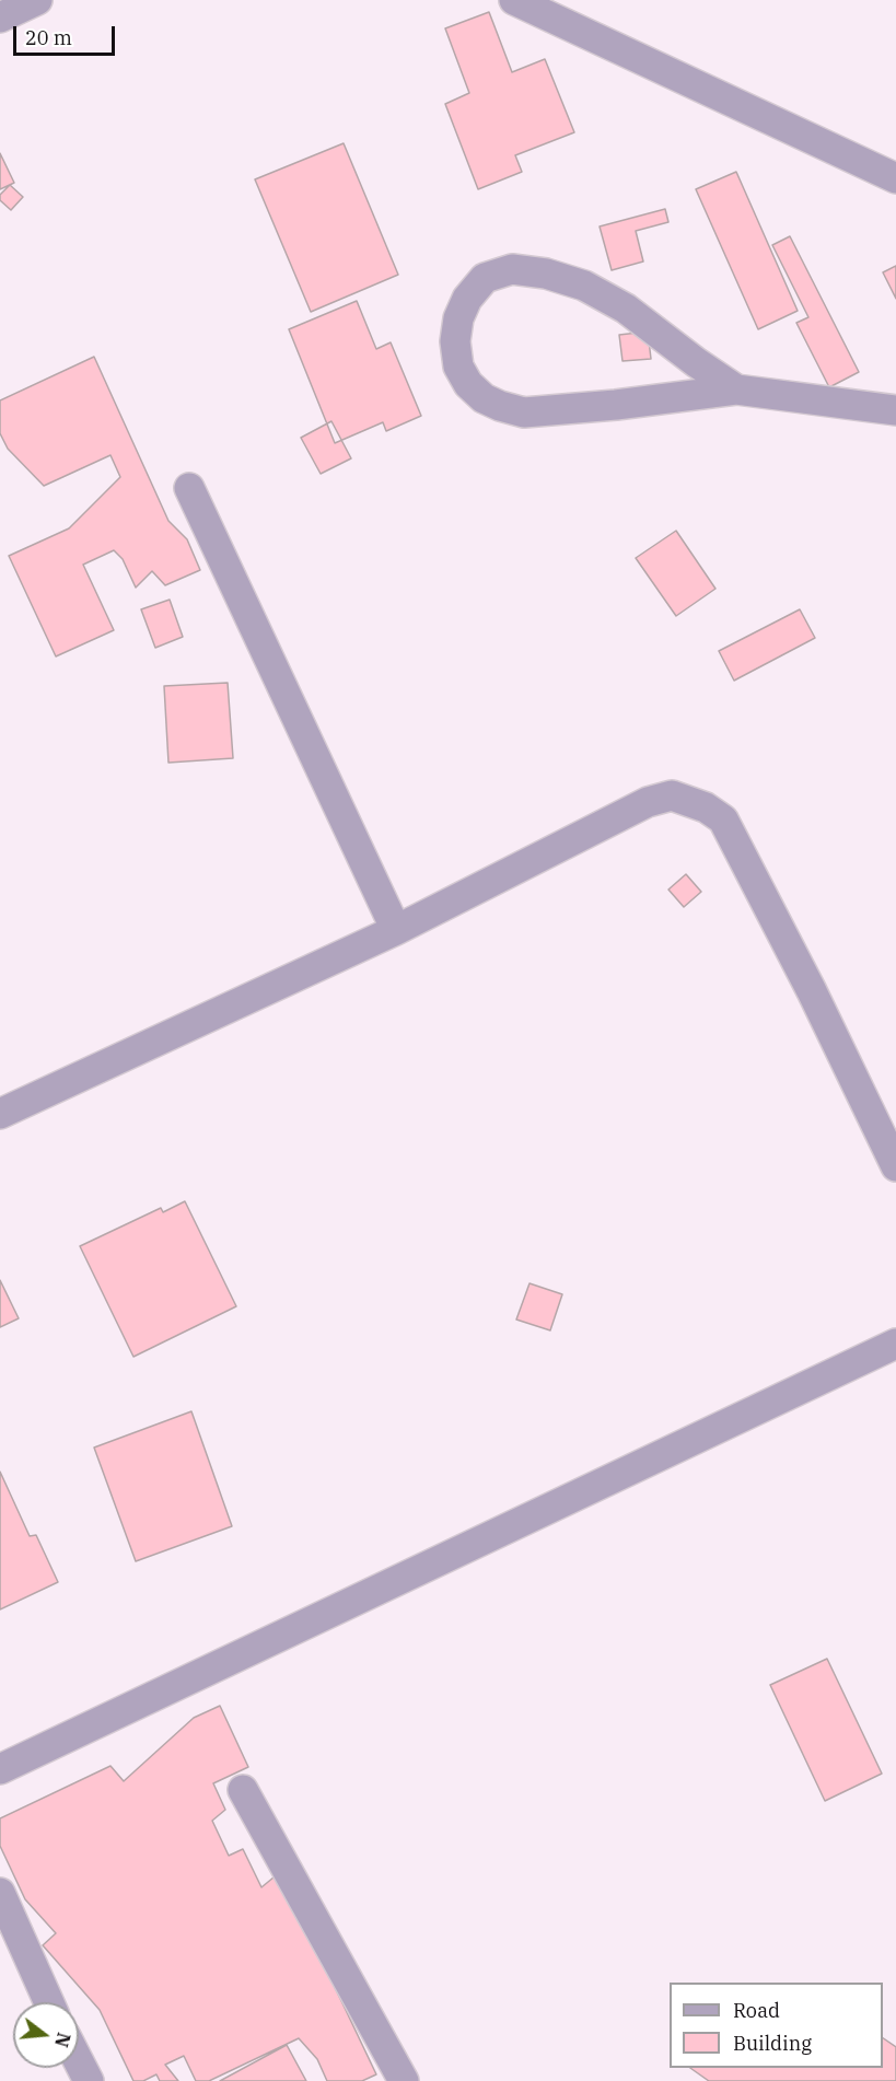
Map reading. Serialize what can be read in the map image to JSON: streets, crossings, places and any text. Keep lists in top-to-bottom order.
{
  "legend": ["Road", "Building"],
  "scale_bar": "20 m",
  "north": "right"
}
